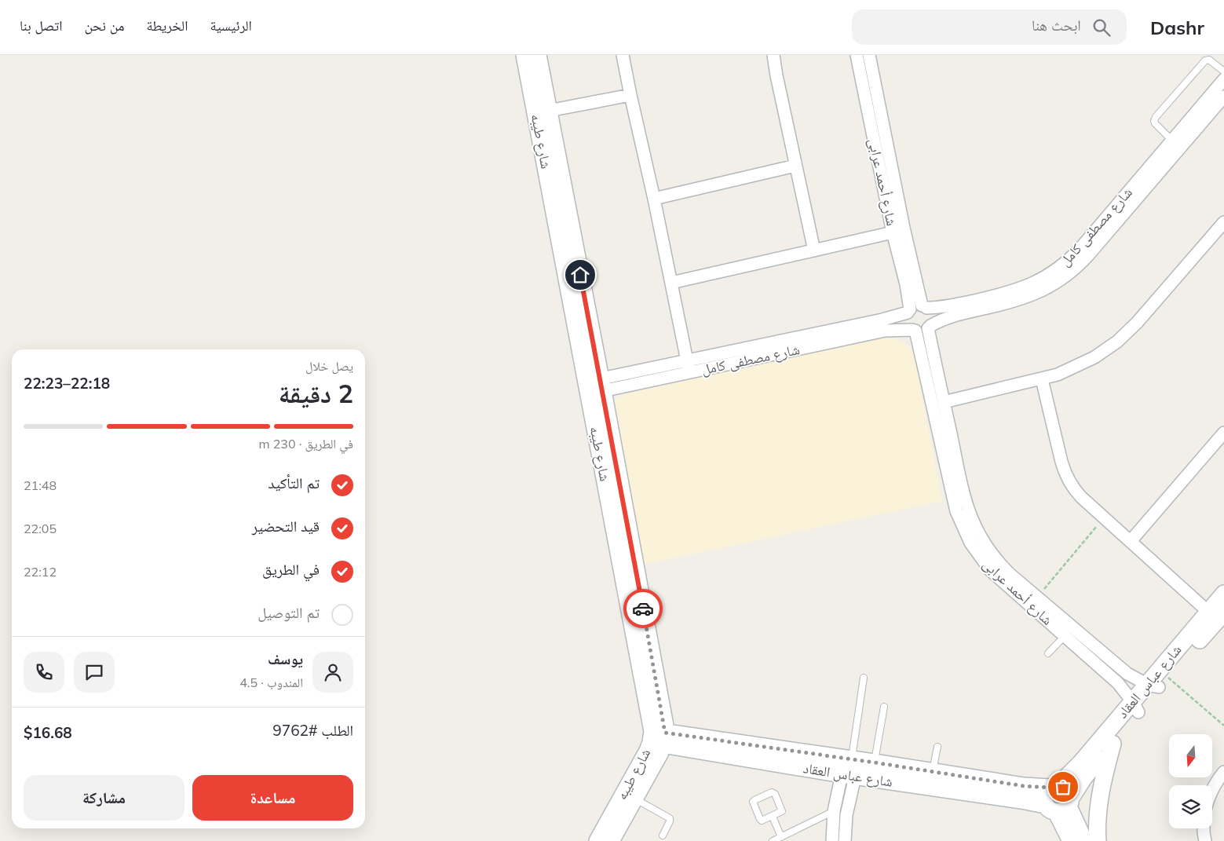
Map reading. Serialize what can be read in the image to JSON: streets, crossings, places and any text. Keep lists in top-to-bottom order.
{
  "streets": {
    "street": [
      "شارع طيبه",
      "شارع أحمد عرابى",
      "شارع مصطفى كامل",
      "شارع عباس العقاد"
    ]
  },
  "crossings": [
    ["شارع طيبه", "شارع مصطفى كامل"],
    ["شارع طيبه", "شارع عباس العقاد"],
    ["شارع أحمد عرابى", "شارع مصطفى كامل"],
    ["شارع أحمد عرابى", "شارع عباس العقاد"]
  ],
  "north": "bottom",
  "page": {
    "header": "Dashr",
    "search": "ابحث هنا",
    "nav": [
      "الرئيسية",
      "الخريطة",
      "من نحن",
      "اتصل بنا"
    ],
    "heading": ["2 دقيقة", "يصل خلال", "22:18–22:23"],
    "panel": [
      "يوسف",
      "المندوب · 4.5",
      "الطلب #9762",
      "$16.68"
    ],
    "bar": "في الطريق · 230 m",
    "list": [
      ["تم التأكيد", "21:48"],
      ["قيد التحضير", "22:05"],
      ["في الطريق", "22:12"],
      "تم التوصيل"
    ],
    "buttons": ["مساعدة", "مشاركة"]
  }
}
